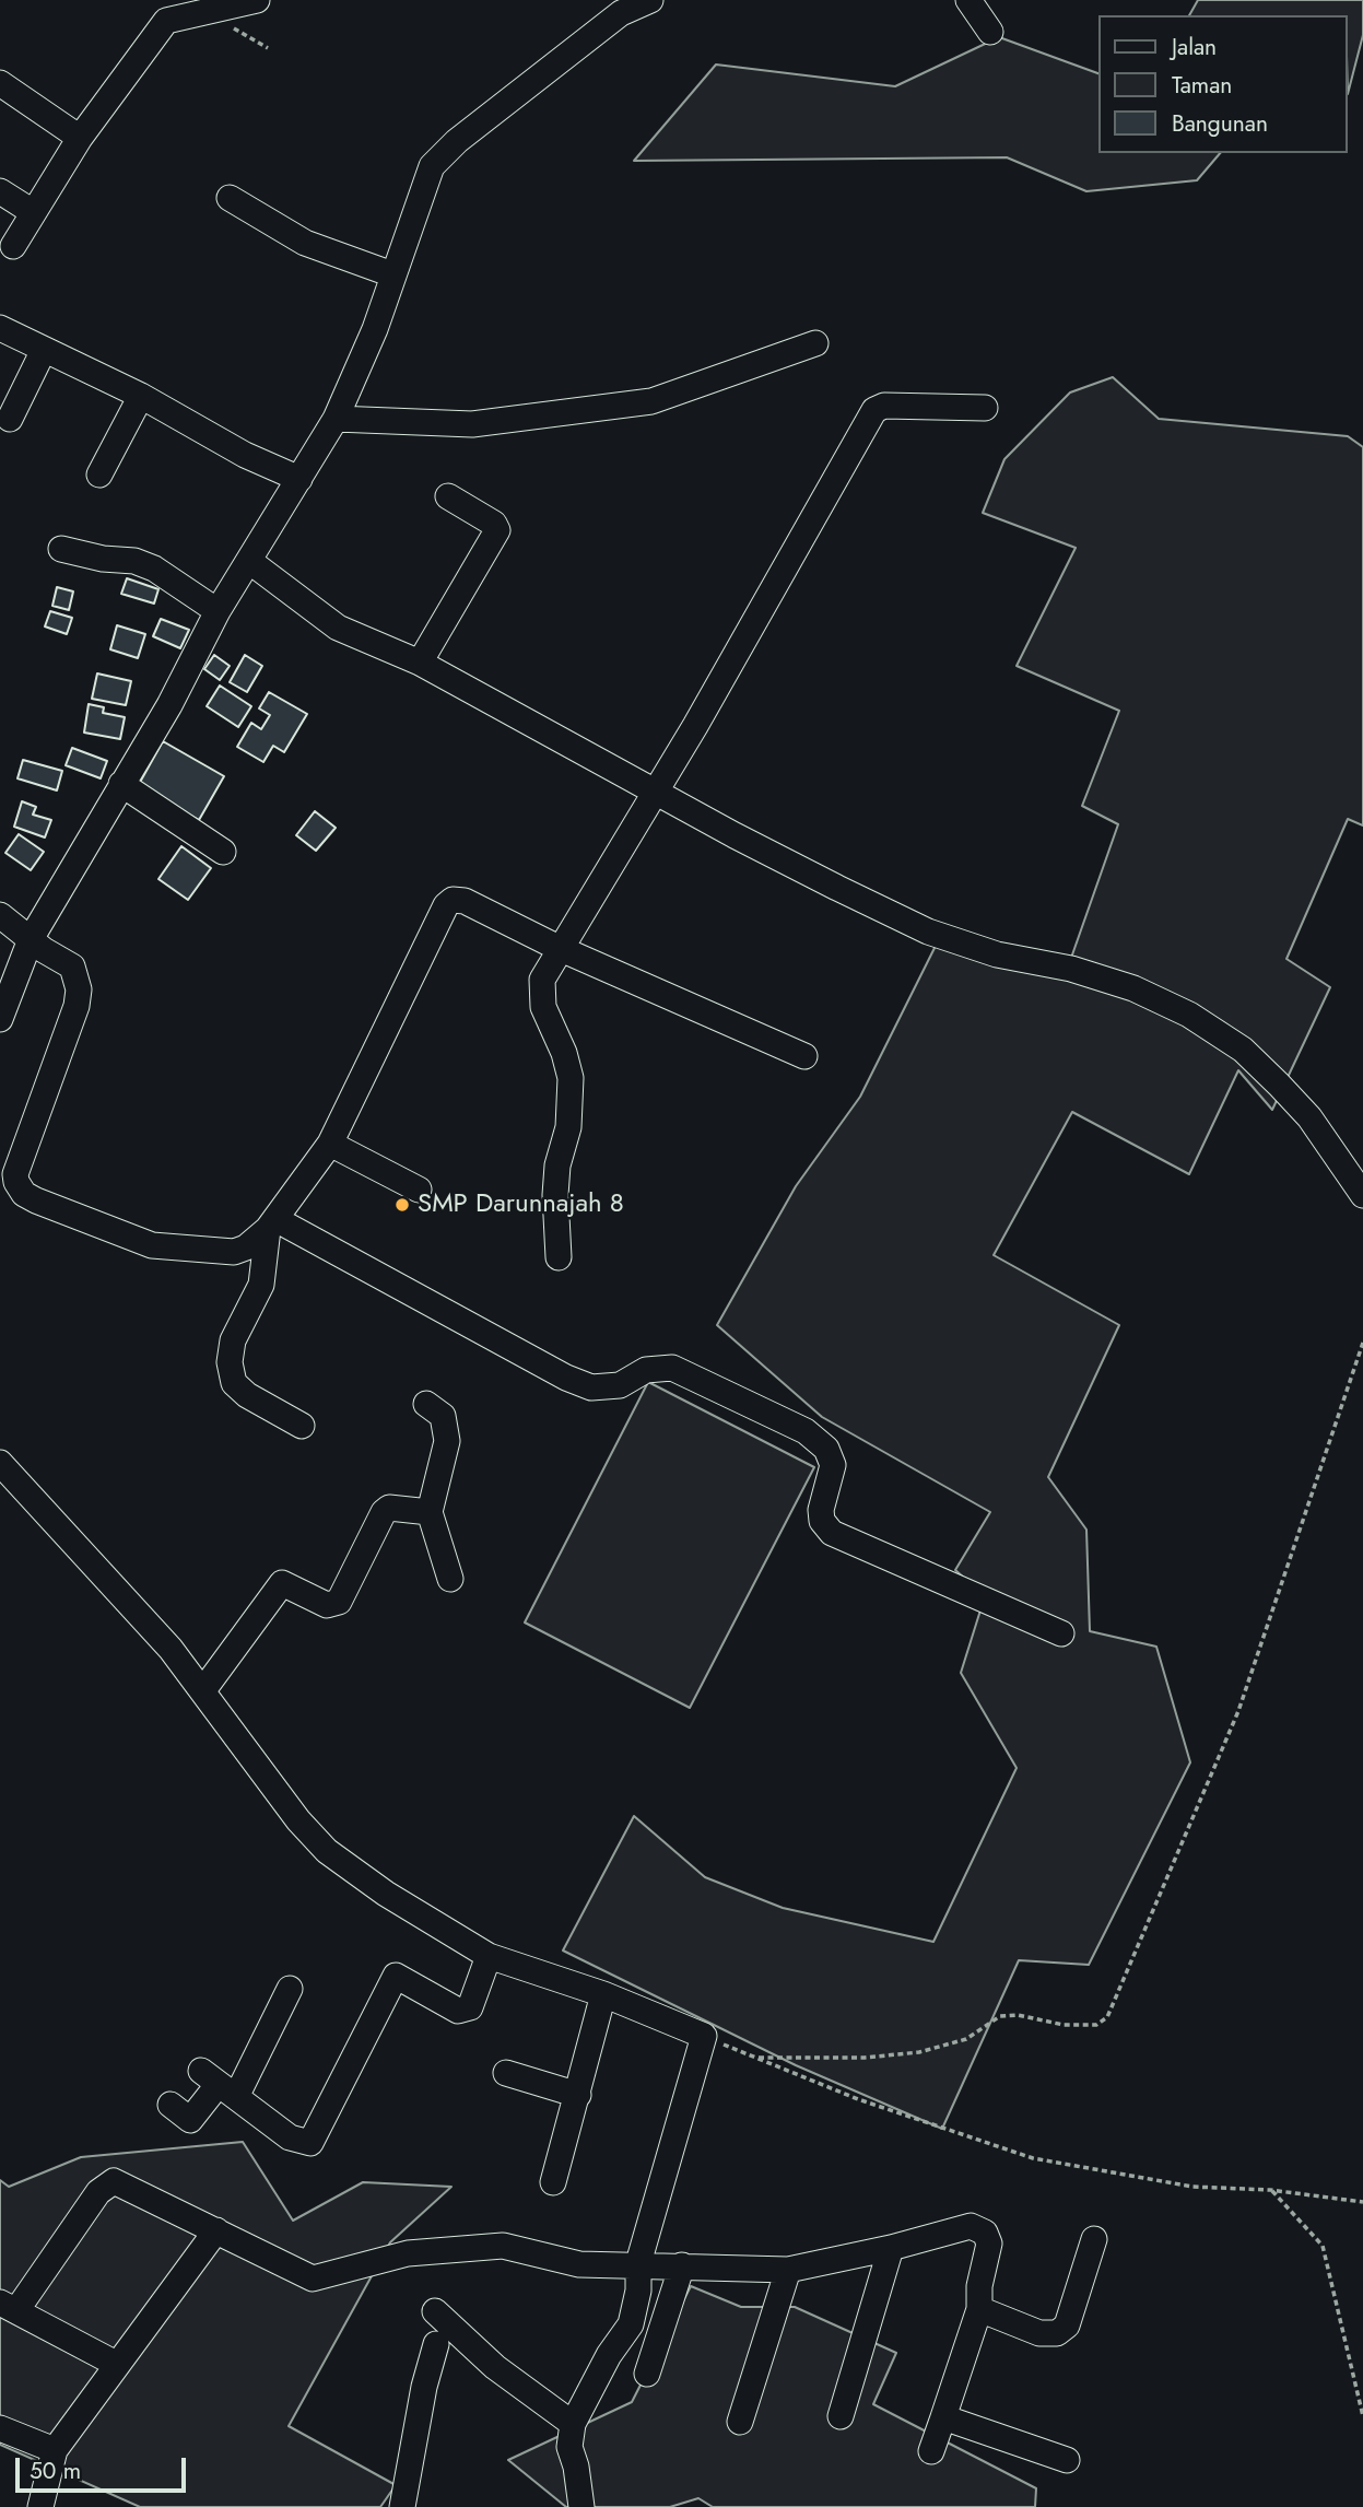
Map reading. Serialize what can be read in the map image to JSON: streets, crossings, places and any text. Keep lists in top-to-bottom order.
{
  "places": ["SMP Darunnajah 8"],
  "legend": ["Jalan", "Taman", "Bangunan"],
  "scale_bar": "50 m"
}
